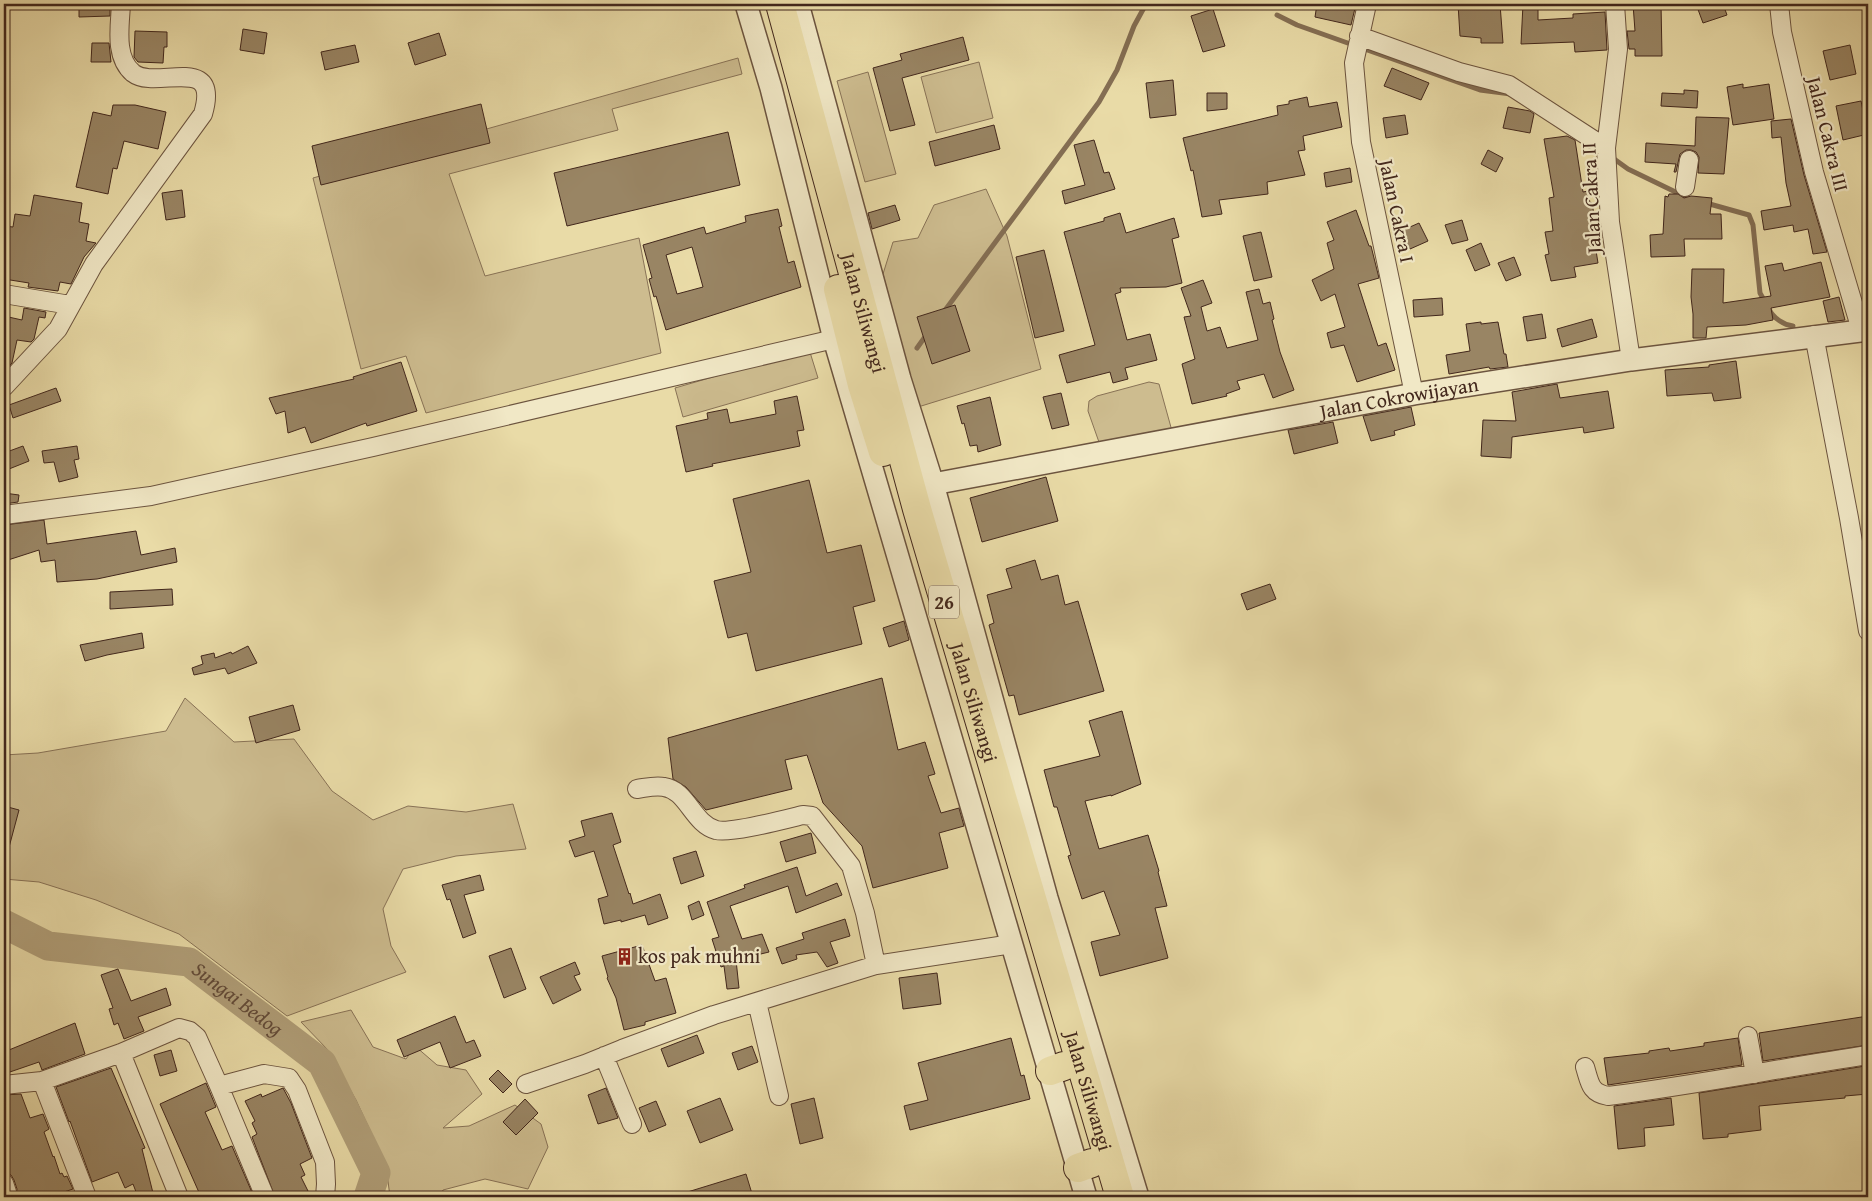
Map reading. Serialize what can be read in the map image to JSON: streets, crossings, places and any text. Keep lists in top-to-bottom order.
{
  "streets": {
    "highway": ["Jalan Siliwangi", "26"],
    "street": [
      "Jalan Cakra III",
      "Jalan Cakra II",
      "Jalan Cakra I",
      "Jalan Cokrowijayan"
    ]
  },
  "crossings": [
    ["Jalan Cakra III", "Jalan Cokrowijayan"],
    ["Jalan Cakra II", "Jalan Cokrowijayan"],
    ["Jalan Cakra I", "Jalan Cokrowijayan"]
  ],
  "water": ["Sungai Bedog"],
  "places": {
    "building": ["kos pak muhni"]
  }
}
